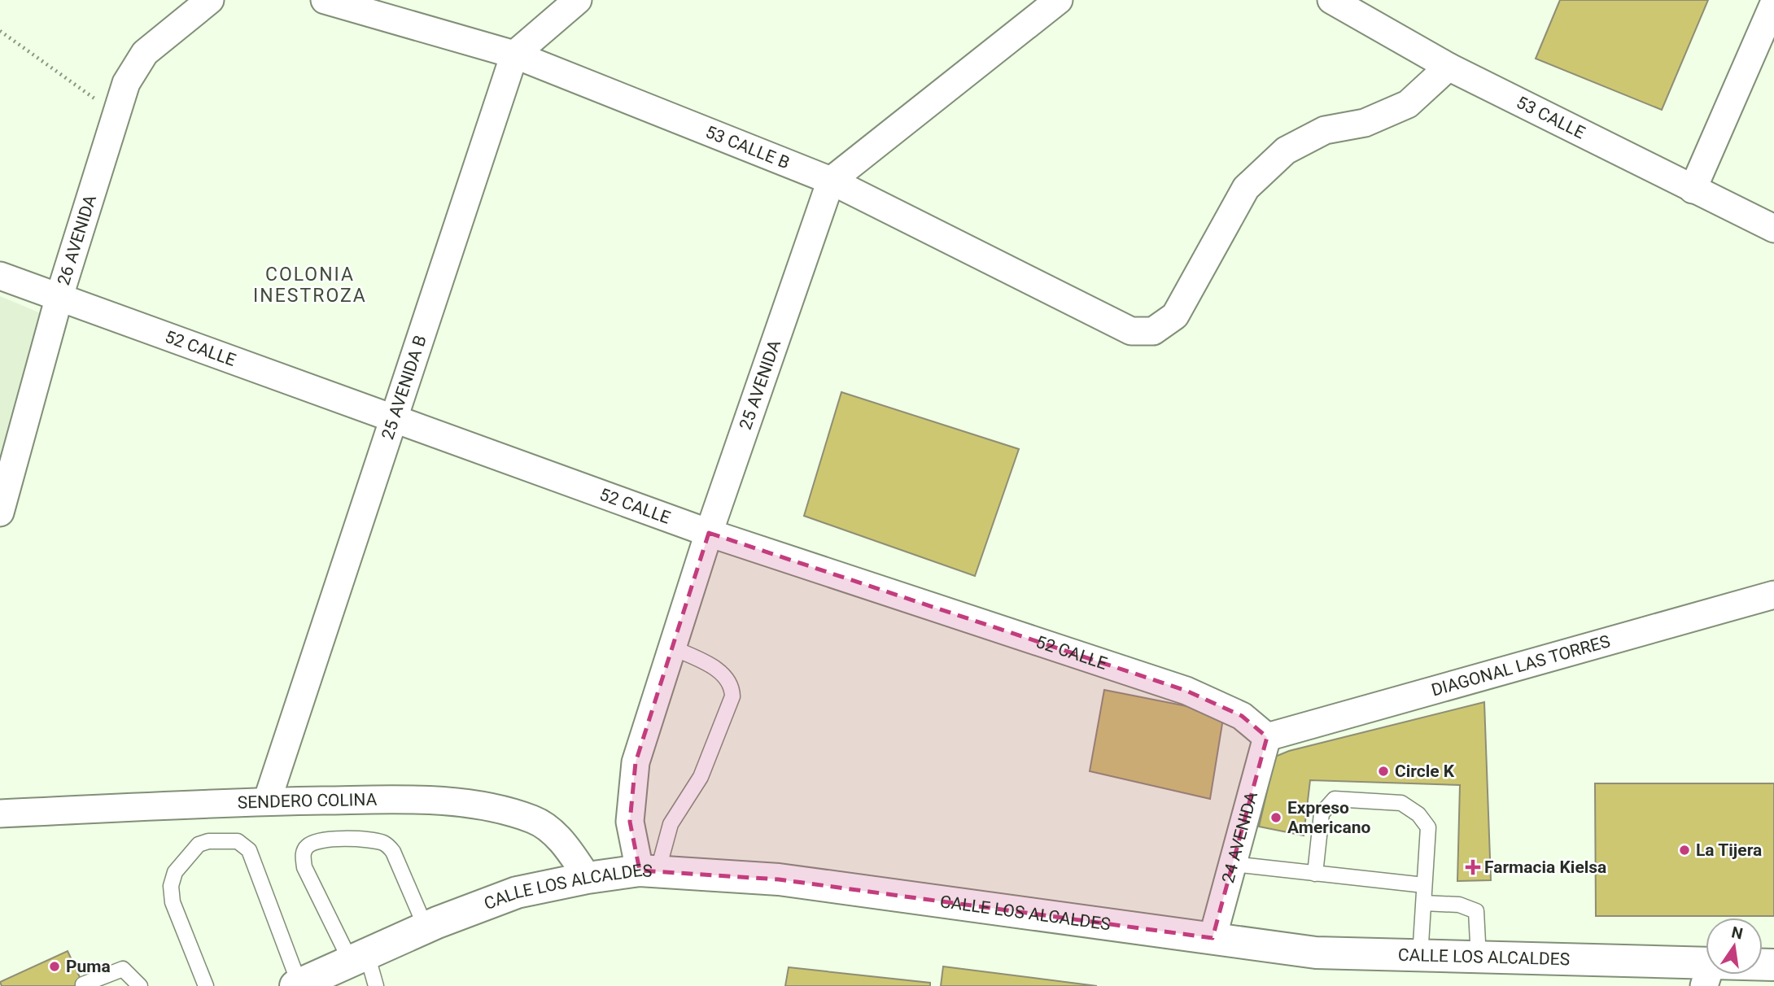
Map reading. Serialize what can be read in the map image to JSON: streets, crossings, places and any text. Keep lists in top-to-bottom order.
{
  "streets": {
    "main road": ["CALLE LOS ALCALDES"],
    "street": [
      "53 CALLE",
      "53 CALLE B",
      "26 AVENIDA",
      "52 CALLE",
      "25 AVENIDA",
      "25 AVENIDA B",
      "DIAGONAL LAS TORRES",
      "SENDERO COLINA",
      "24 AVENIDA"
    ]
  },
  "crossings": [
    ["53 CALLE", "53 CALLE B"],
    ["53 CALLE B", "25 AVENIDA"],
    ["53 CALLE B", "25 AVENIDA B"],
    ["26 AVENIDA", "52 CALLE"],
    ["52 CALLE", "25 AVENIDA"],
    ["52 CALLE", "25 AVENIDA B"],
    ["52 CALLE", "DIAGONAL LAS TORRES"],
    ["52 CALLE", "24 AVENIDA"],
    ["25 AVENIDA", "CALLE LOS ALCALDES"],
    ["25 AVENIDA B", "SENDERO COLINA"],
    ["DIAGONAL LAS TORRES", "24 AVENIDA"],
    ["SENDERO COLINA", "CALLE LOS ALCALDES"],
    ["24 AVENIDA", "CALLE LOS ALCALDES"]
  ],
  "districts": ["COLONIA INESTROZA"],
  "places": {
    "other": [
      "Circle K",
      "Expreso Americano",
      "La Tijera",
      "Puma"
    ],
    "health": ["Farmacia Kielsa"]
  },
  "north": "top"
}
